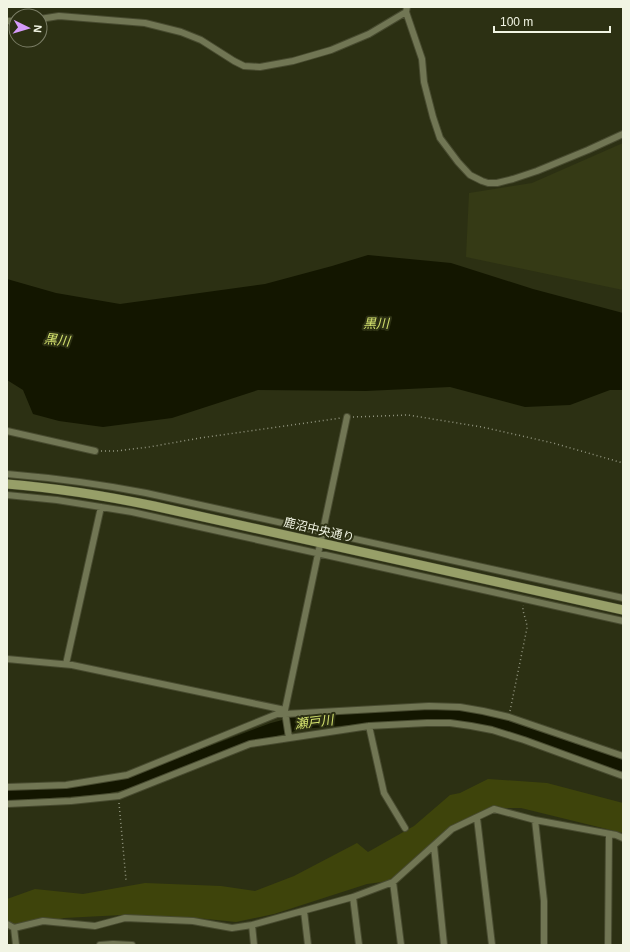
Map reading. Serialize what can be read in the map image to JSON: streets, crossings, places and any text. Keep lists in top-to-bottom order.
{
  "streets": {
    "street": ["鹿沼中央通り"]
  },
  "water": ["黒川", "瀬戸川"],
  "scale_bar": "100 m",
  "north": "right"
}
